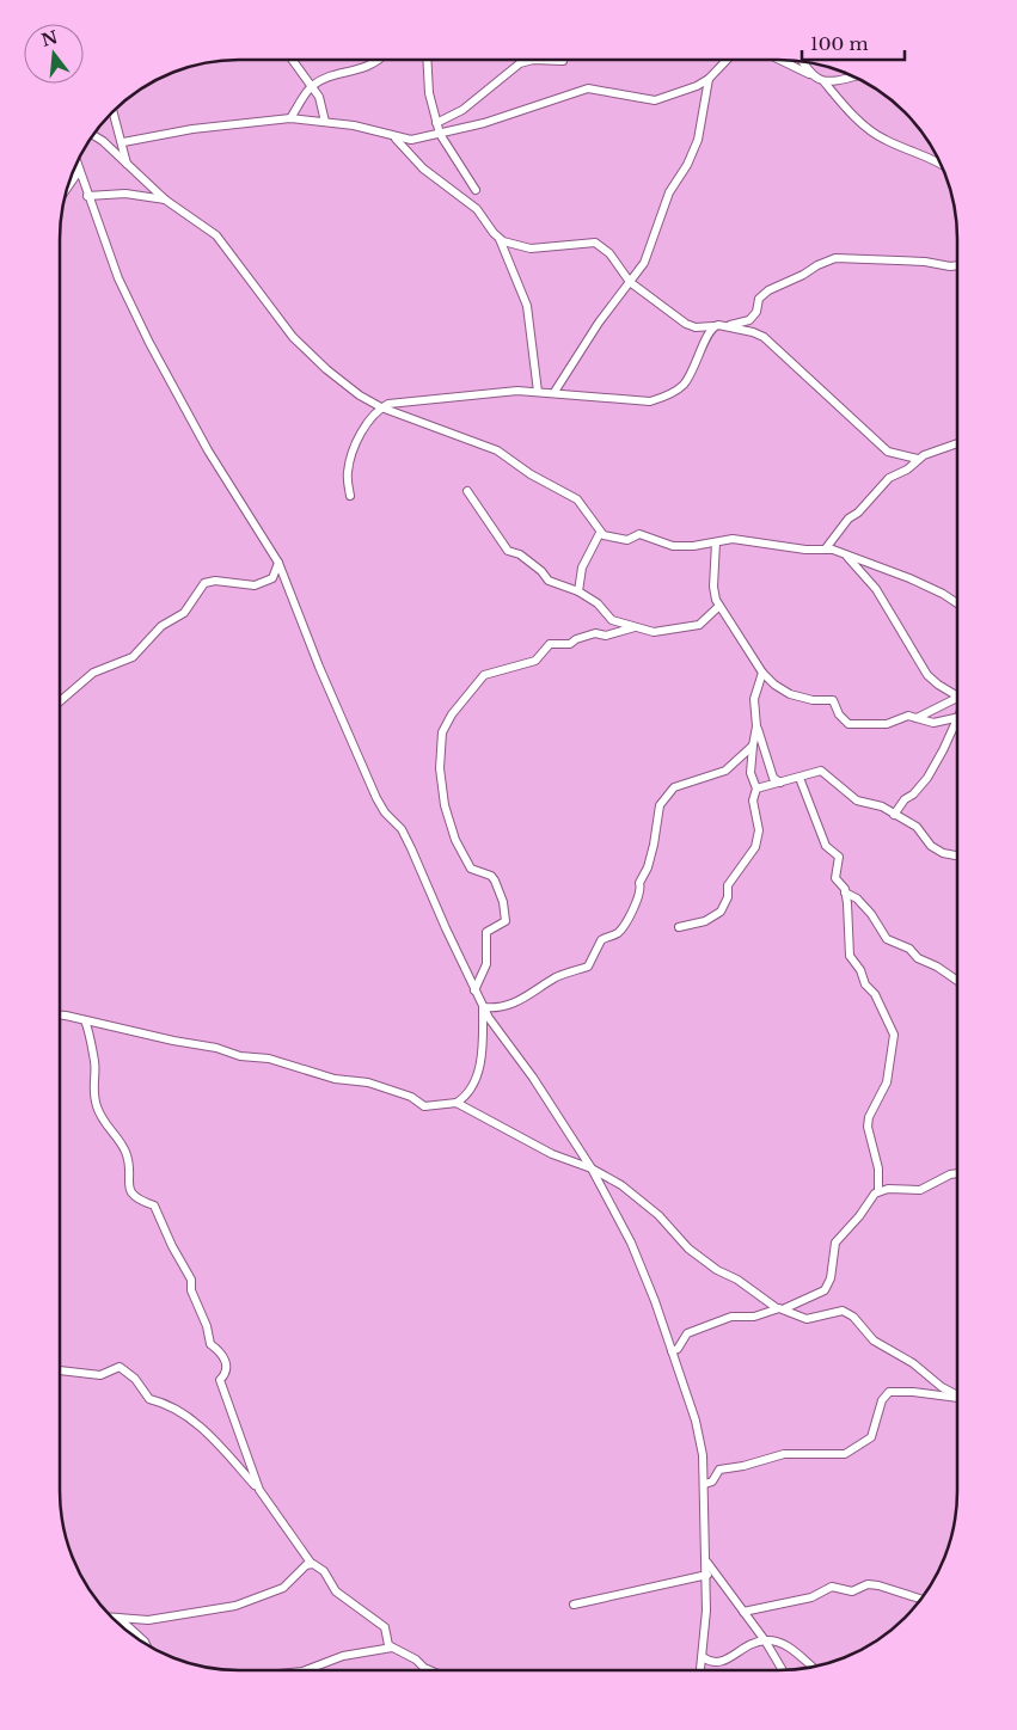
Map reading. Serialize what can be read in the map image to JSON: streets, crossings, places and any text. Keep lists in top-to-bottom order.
{
  "scale_bar": "100 m",
  "north": "top"
}
